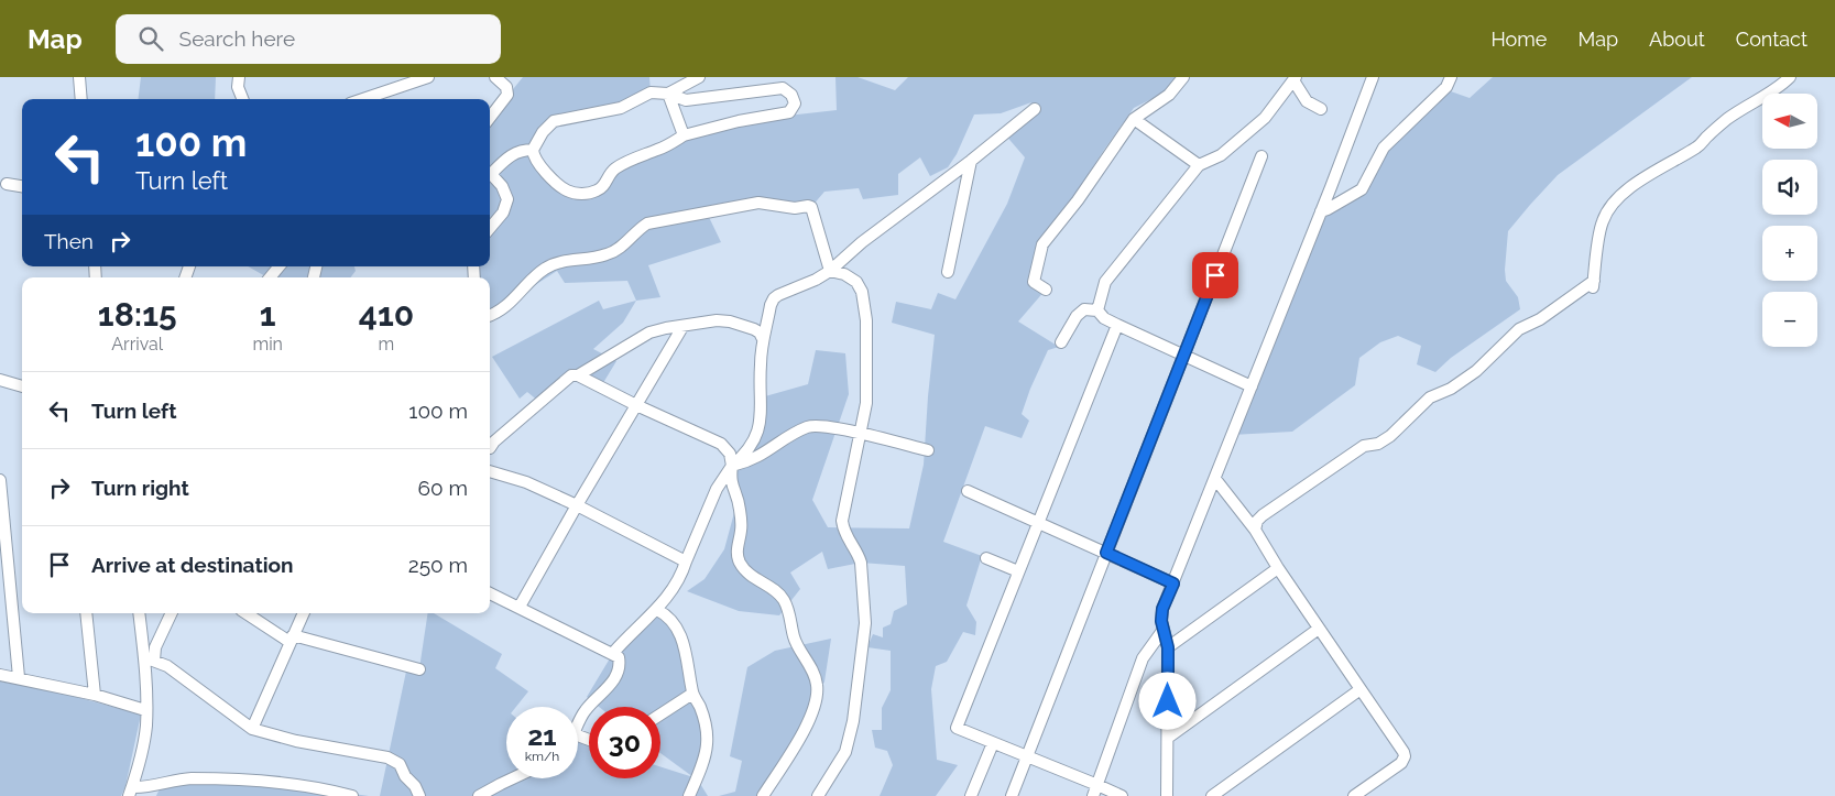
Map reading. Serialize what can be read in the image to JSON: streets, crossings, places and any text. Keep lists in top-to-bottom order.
{
  "north": "left",
  "page": {
    "header": "Map",
    "search": "Search here",
    "nav": [
      "Home",
      "Map",
      "About",
      "Contact"
    ],
    "map_buttons": ["+", "−"],
    "turn": ["100 m", "Turn left"],
    "then": "Then",
    "eta": [
      "18:15",
      "Arrival",
      "1",
      "min",
      "410",
      "m"
    ],
    "list": [
      {
        "name": "Turn left",
        "value": "100 m"
      },
      {
        "name": "Turn right",
        "value": "60 m"
      },
      {
        "name": "Arrive at destination",
        "value": "250 m"
      }
    ],
    "speed": "21 km/h",
    "limit": "30"
  }
}
